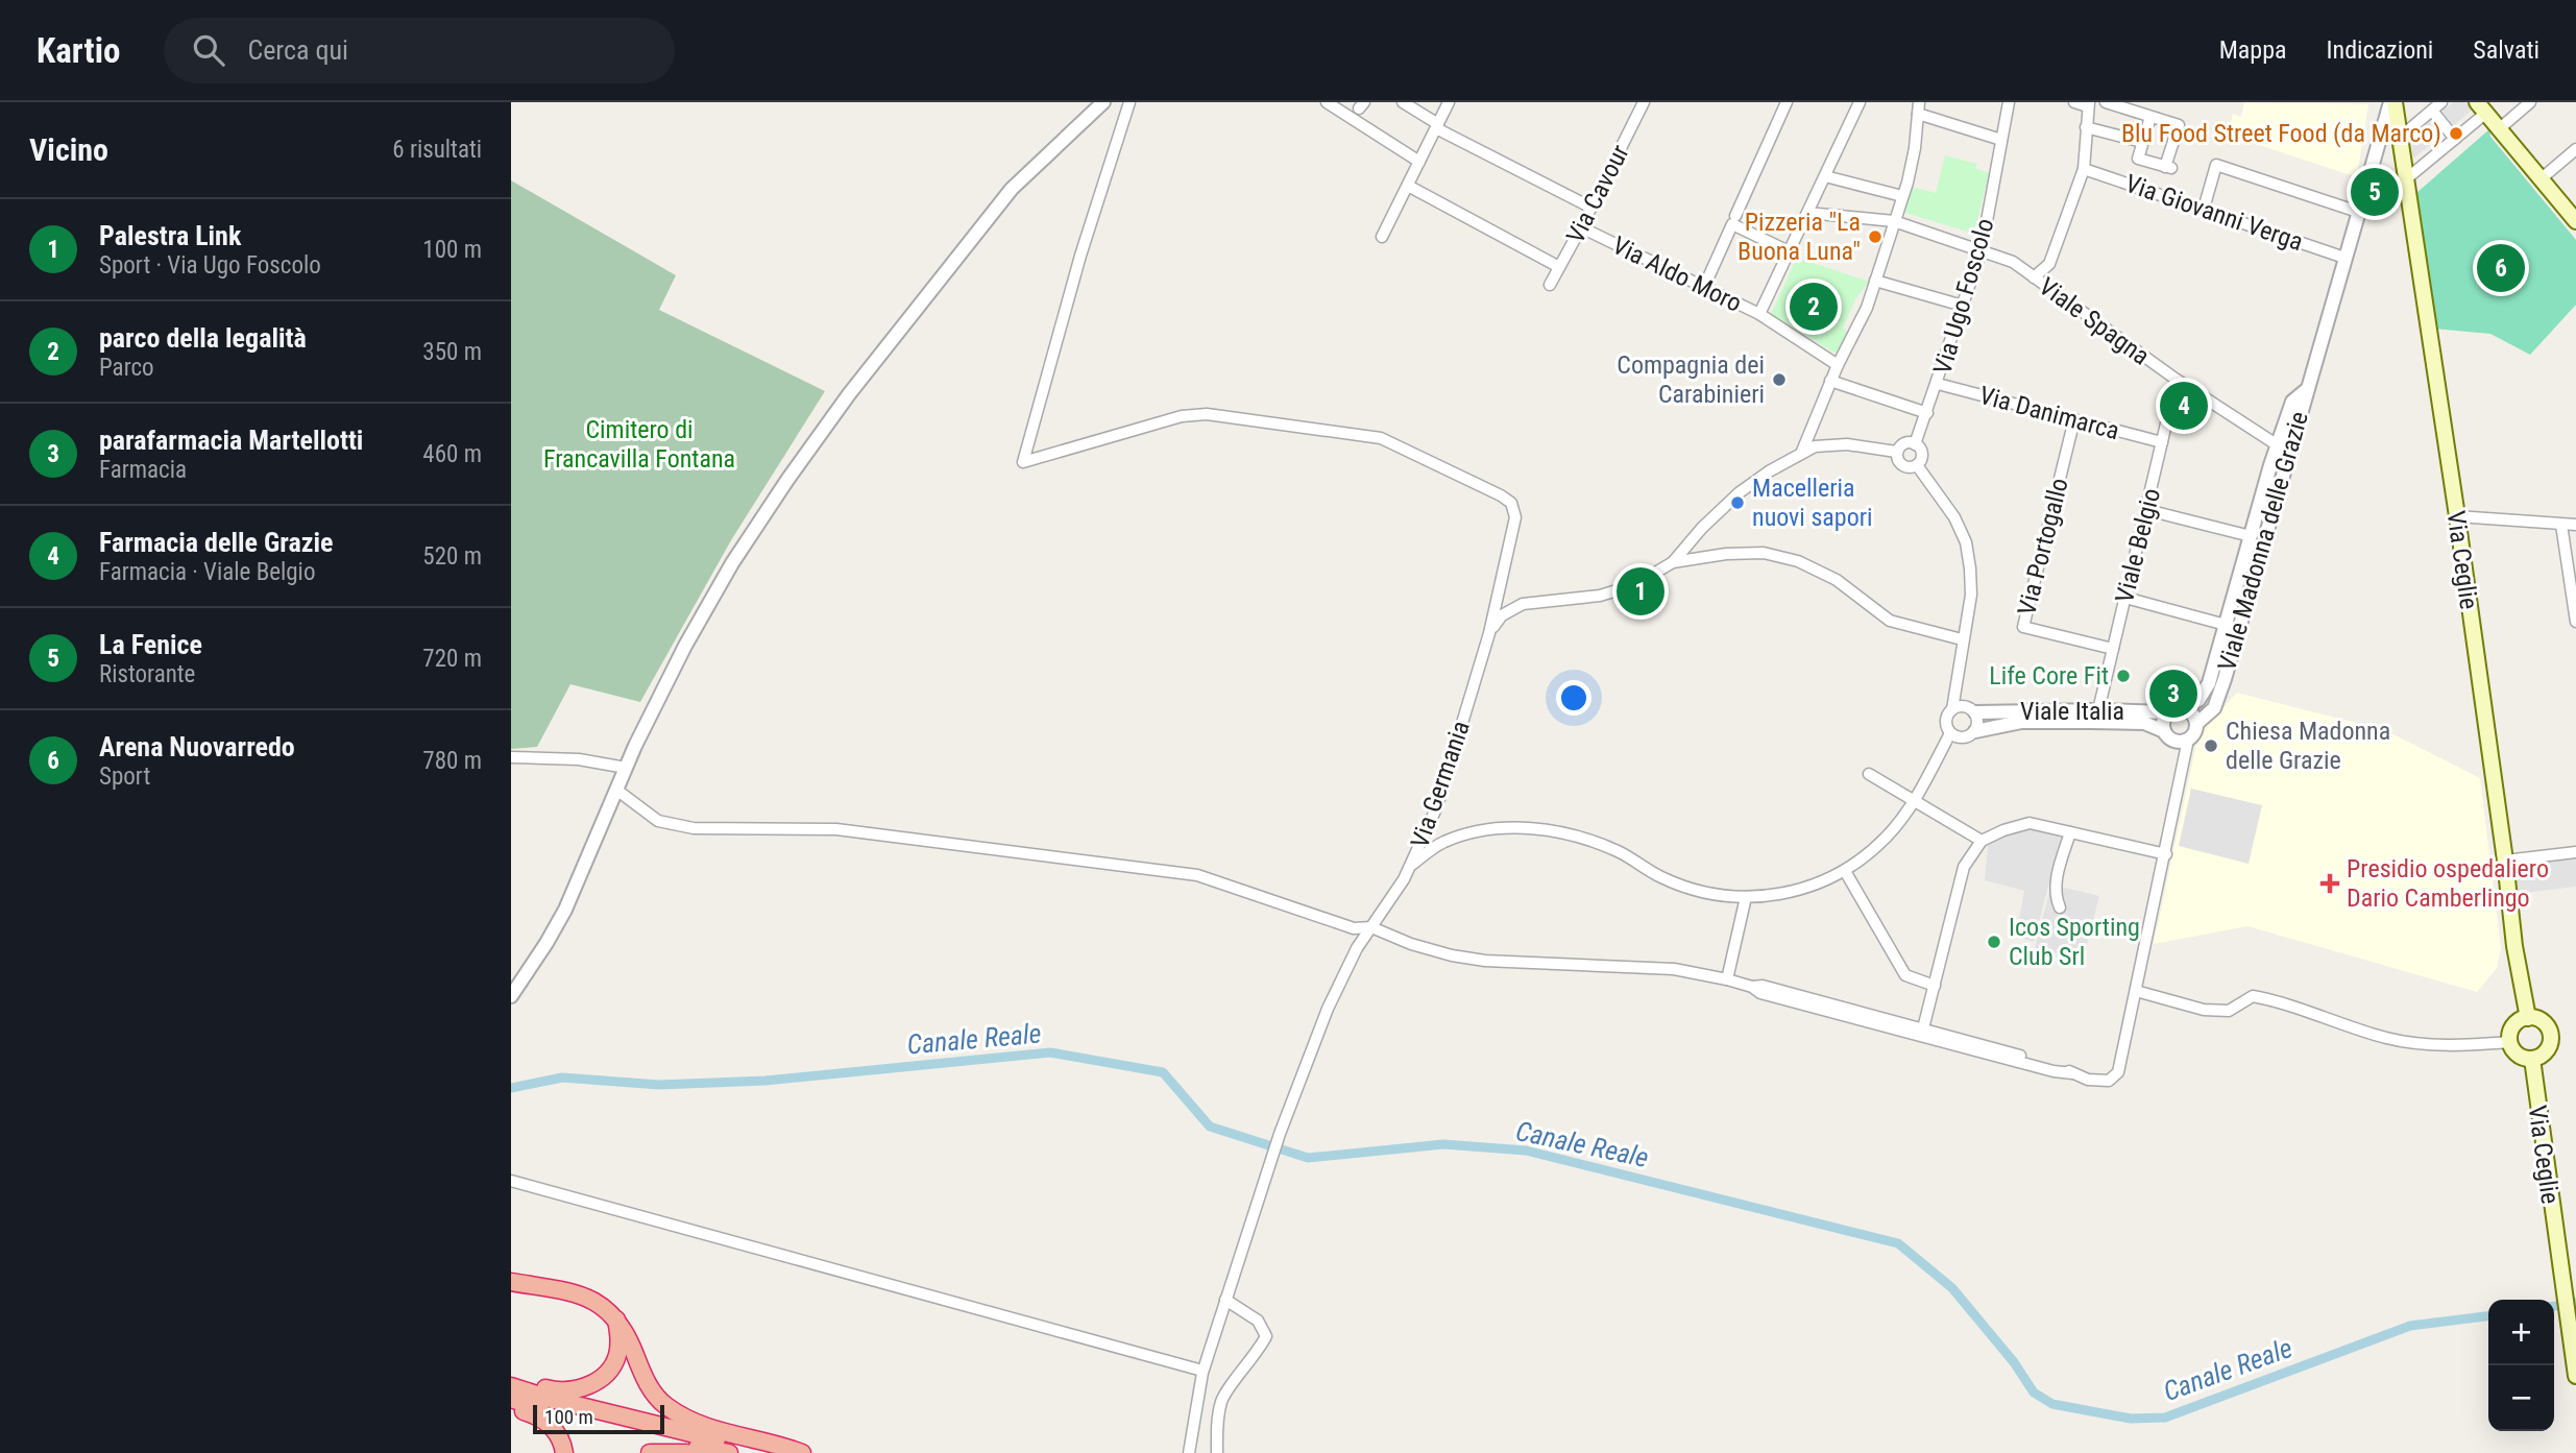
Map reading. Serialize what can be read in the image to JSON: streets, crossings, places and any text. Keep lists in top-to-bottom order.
{
  "streets": {
    "main road": ["Via Ceglie"],
    "street": [
      "Via Cavour",
      "Via Giovanni Verga",
      "Via Aldo Moro",
      "Via Ugo Foscolo",
      "Viale Spagna",
      "Via Danimarca",
      "Viale Madonna delle Grazie",
      "Viale Belgio",
      "Via Portogallo",
      "Viale Italia",
      "Via Germania"
    ]
  },
  "crossings": [
    ["Via Cavour", "Via Aldo Moro"],
    ["Via Aldo Moro", "Viale Spagna"],
    ["Via Ugo Foscolo", "Viale Spagna"],
    ["Via Ugo Foscolo", "Via Danimarca"],
    ["Viale Spagna", "Viale Madonna delle Grazie"],
    ["Viale Spagna", "Viale Belgio"],
    ["Via Danimarca", "Viale Belgio"],
    ["Via Danimarca", "Via Portogallo"],
    ["Viale Madonna delle Grazie", "Viale Italia"],
    ["Viale Belgio", "Via Portogallo"],
    ["Viale Belgio", "Viale Italia"]
  ],
  "water": ["Canale Reale"],
  "parks": ["Cimitero di Francavilla Fontana"],
  "places": {
    "other": [
      "Blu Food Street Food (da Marco)",
      "Pizzeria \"La Buona Luna\"",
      "Compagnia dei Carabinieri",
      "Macelleria nuovi sapori",
      "Life Core Fit",
      "Chiesa Madonna delle Grazie",
      "Icos Sporting Club Srl"
    ],
    "health": ["Presidio ospedaliero Dario Camberlingo"]
  },
  "scale_bar": "100 m",
  "page": {
    "header": "Kartio",
    "search": "Cerca qui",
    "nav": ["Mappa", "Indicazioni", "Salvati"],
    "heading": ["Vicino", "6 risultati"],
    "pins": [
      "5",
      "6",
      "2",
      "4",
      "1",
      "3"
    ],
    "list": [
      {
        "mark": "1",
        "name": "Palestra Link",
        "note": "Sport · Via Ugo Foscolo",
        "value": "100 m"
      },
      {
        "mark": "2",
        "name": "parco della legalità",
        "note": "Parco",
        "value": "350 m"
      },
      {
        "mark": "3",
        "name": "parafarmacia Martellotti",
        "note": "Farmacia",
        "value": "460 m"
      },
      {
        "mark": "4",
        "name": "Farmacia delle Grazie",
        "note": "Farmacia · Viale Belgio",
        "value": "520 m"
      },
      {
        "mark": "5",
        "name": "La Fenice",
        "note": "Ristorante",
        "value": "720 m"
      },
      {
        "mark": "6",
        "name": "Arena Nuovarredo",
        "note": "Sport",
        "value": "780 m"
      }
    ],
    "map_buttons": ["+", "−"],
    "scale": "100 m"
  }
}
